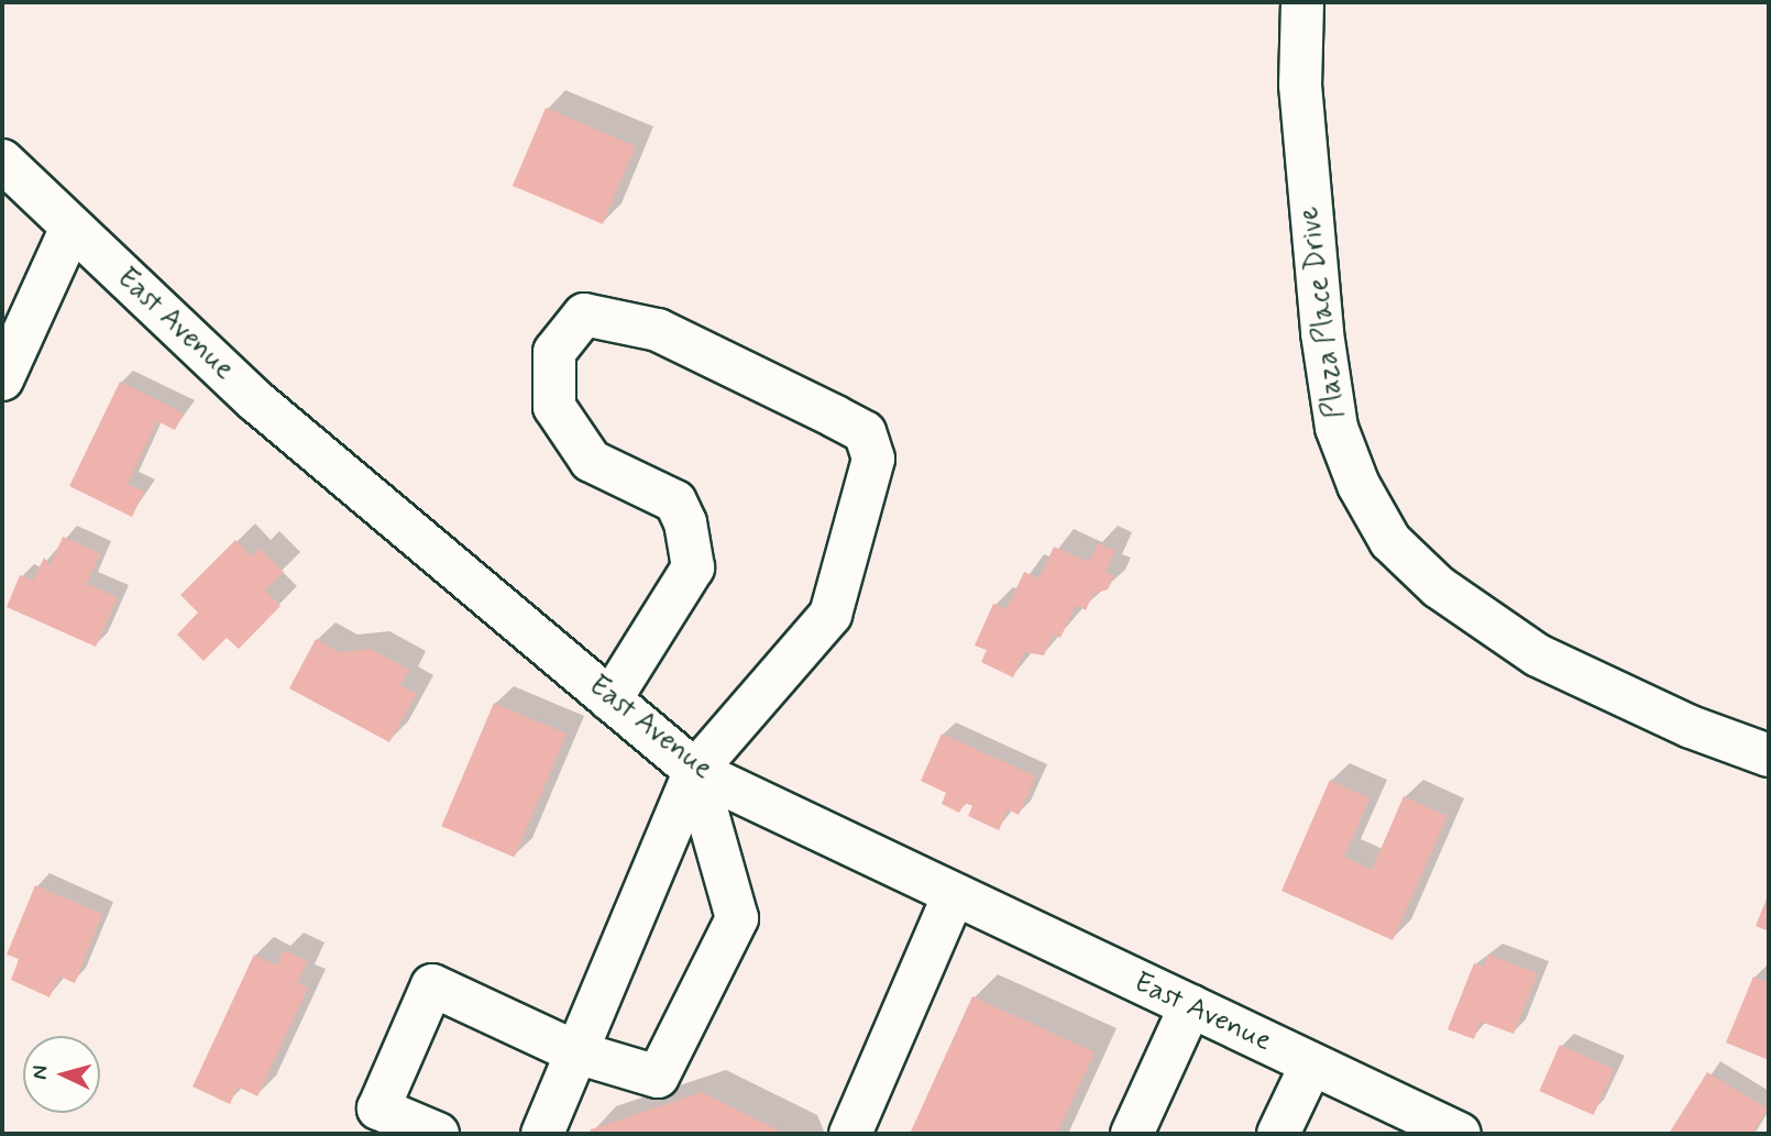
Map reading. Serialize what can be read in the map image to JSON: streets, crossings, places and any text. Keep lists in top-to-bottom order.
{
  "streets": {
    "street": ["Plaza Place Drive", "East Avenue"]
  },
  "north": "left"
}
